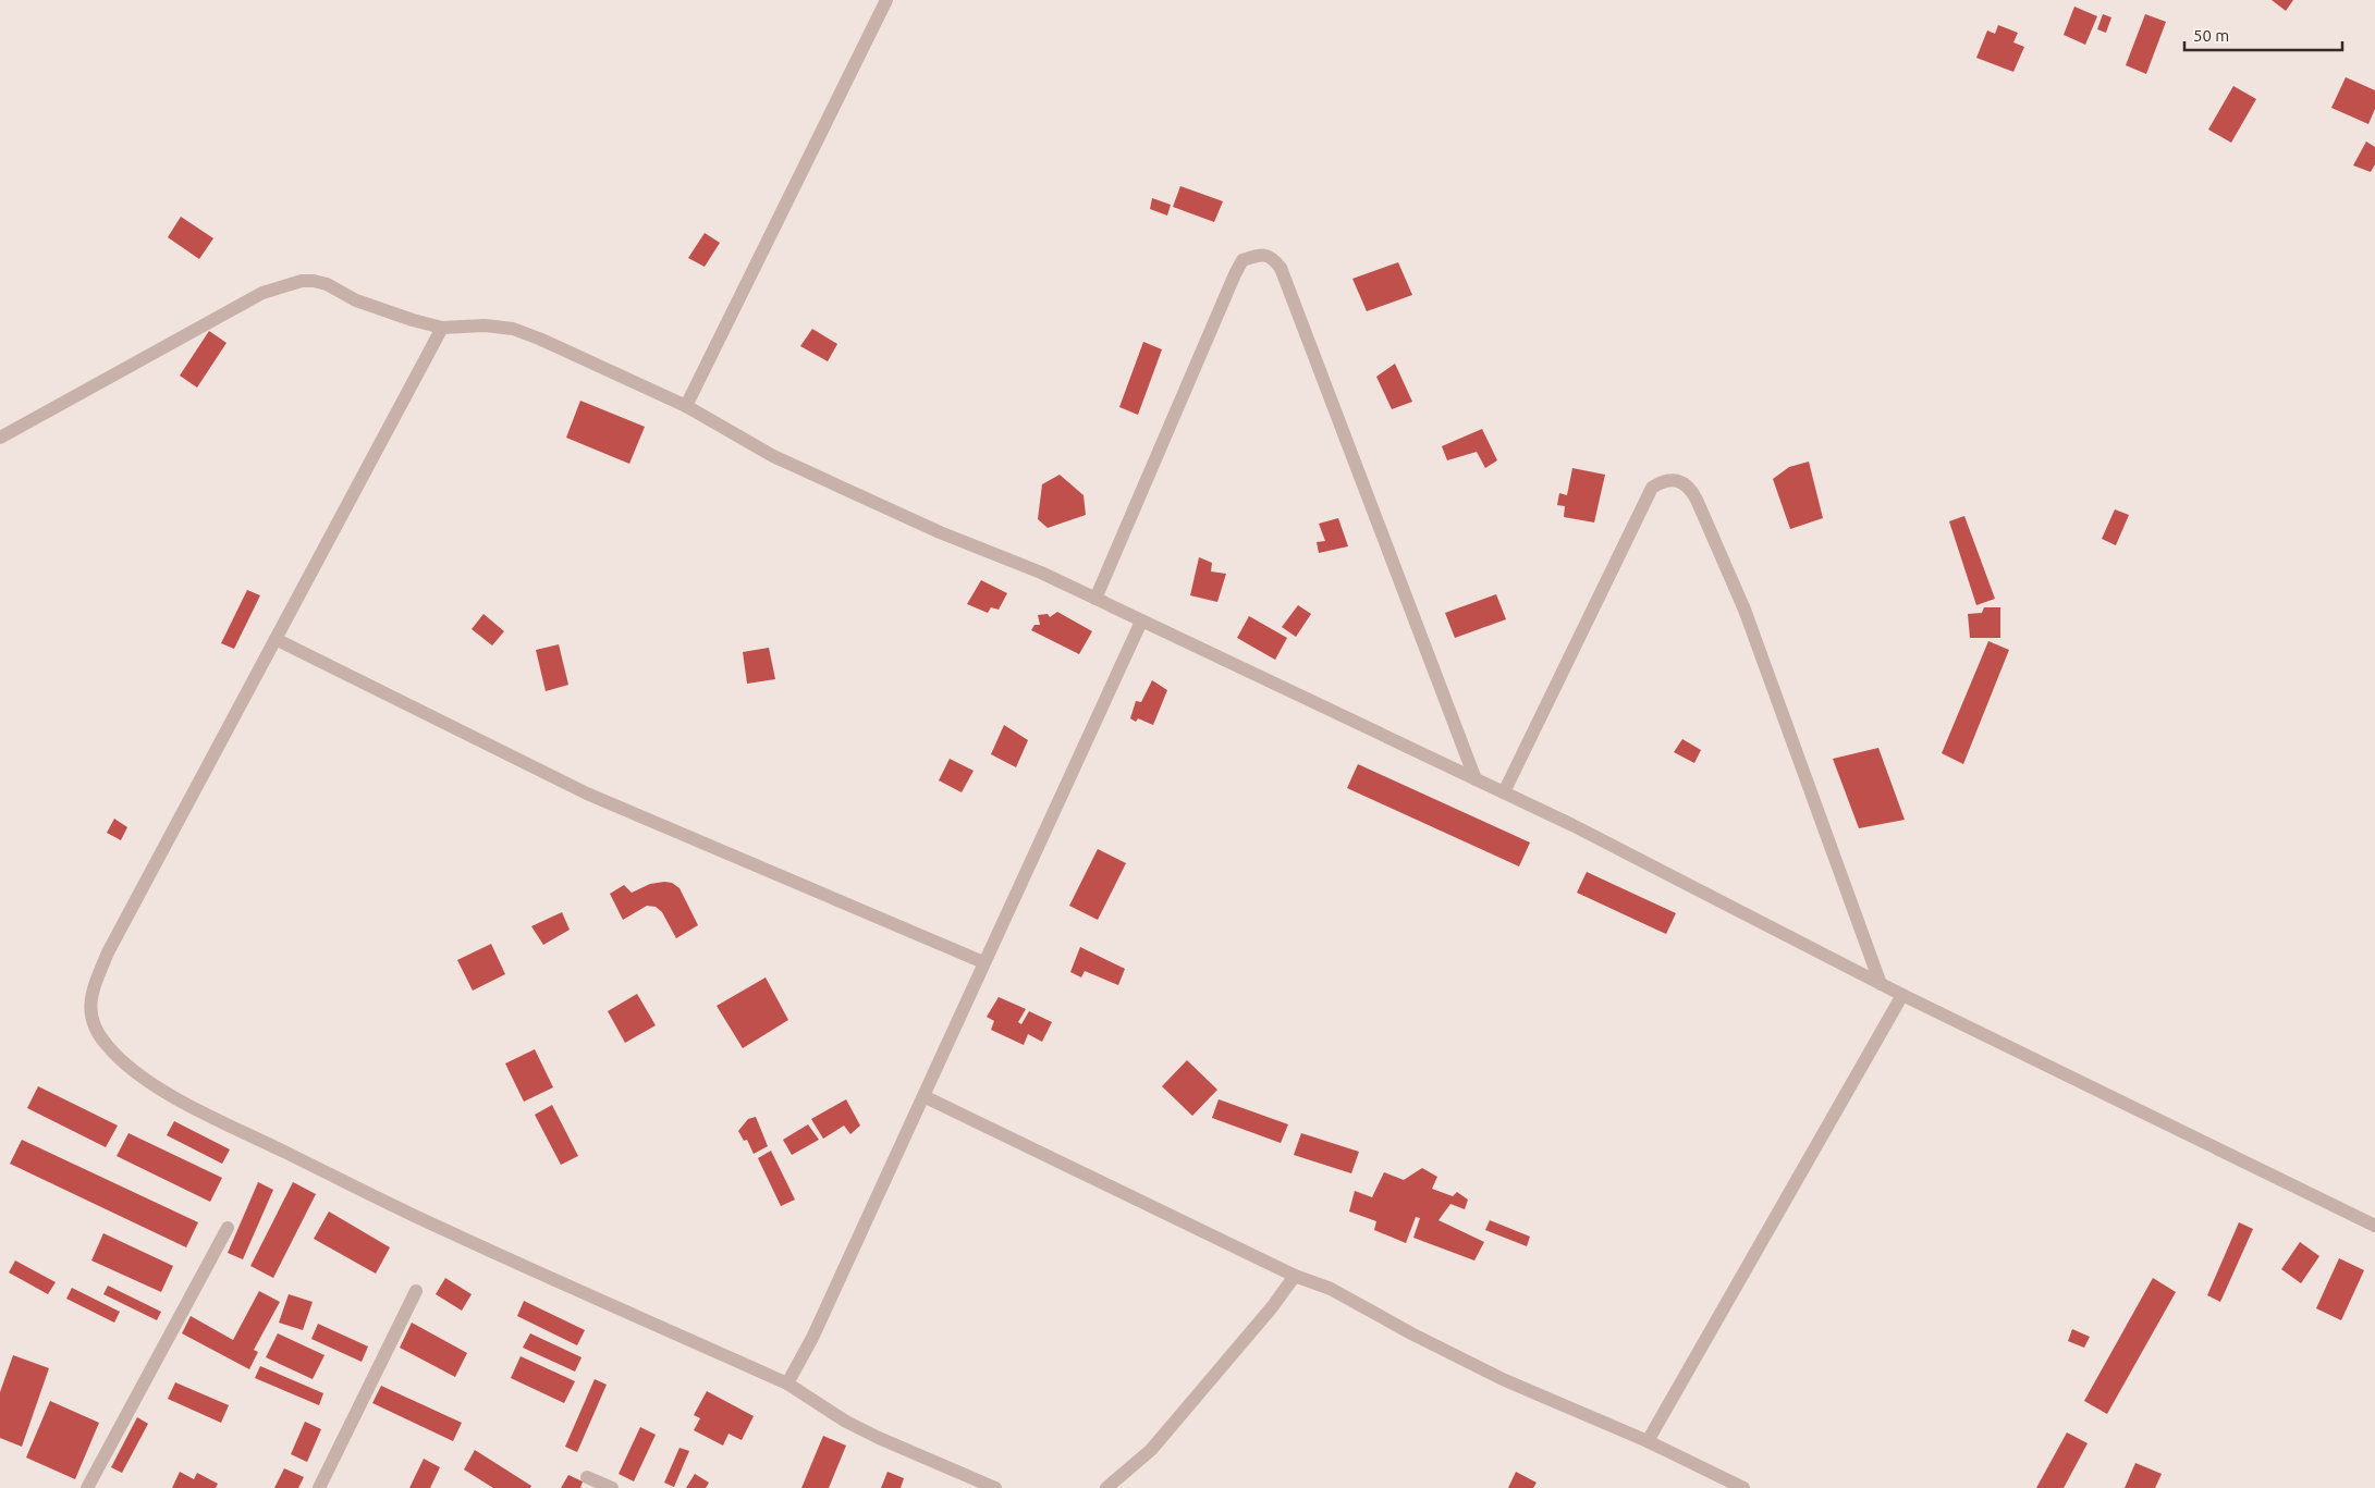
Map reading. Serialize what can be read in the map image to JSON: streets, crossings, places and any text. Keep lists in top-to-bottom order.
{
  "scale_bar": "50 m"
}
